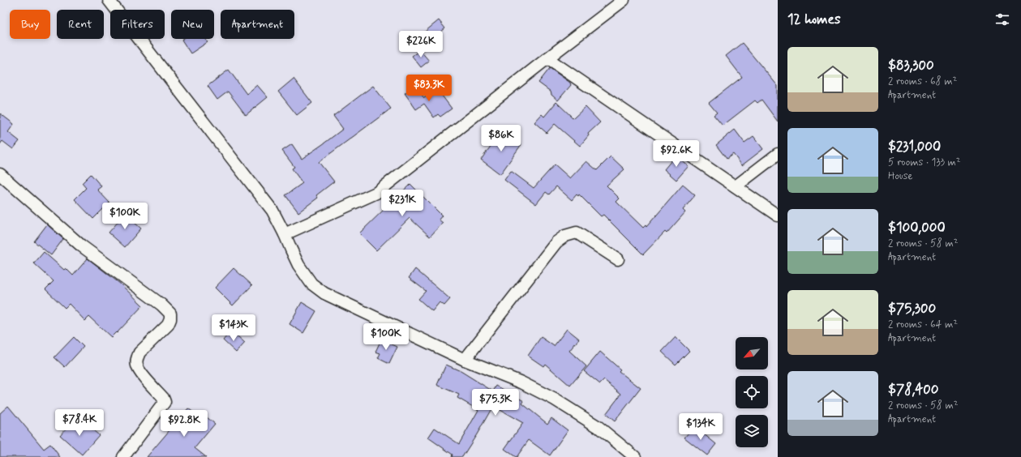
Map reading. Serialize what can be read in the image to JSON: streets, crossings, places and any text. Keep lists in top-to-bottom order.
{
  "north": "bottom left",
  "page": {
    "heading": "12 homes",
    "chip": [
      "Buy",
      "Rent",
      "Filters",
      "New",
      "Apartment"
    ],
    "price": [
      "$226K",
      "$83.3K",
      "$86K",
      "$92.6K",
      "$231K",
      "$100K",
      "$143K",
      "$100K",
      "$75.3K",
      "$78.4K",
      "$92.8K",
      "$134K"
    ],
    "list": [
      {
        "name": "$83,300",
        "note": "2 rooms · 68 m² · Apartment"
      },
      {
        "name": "$231,000",
        "note": "5 rooms · 133 m² · House"
      },
      {
        "name": "$100,000",
        "note": "2 rooms · 58 m² · Apartment"
      },
      {
        "name": "$75,300",
        "note": "2 rooms · 64 m² · Apartment"
      },
      {
        "name": "$78,400",
        "note": "2 rooms · 58 m² · Apartment"
      }
    ]
  }
}
